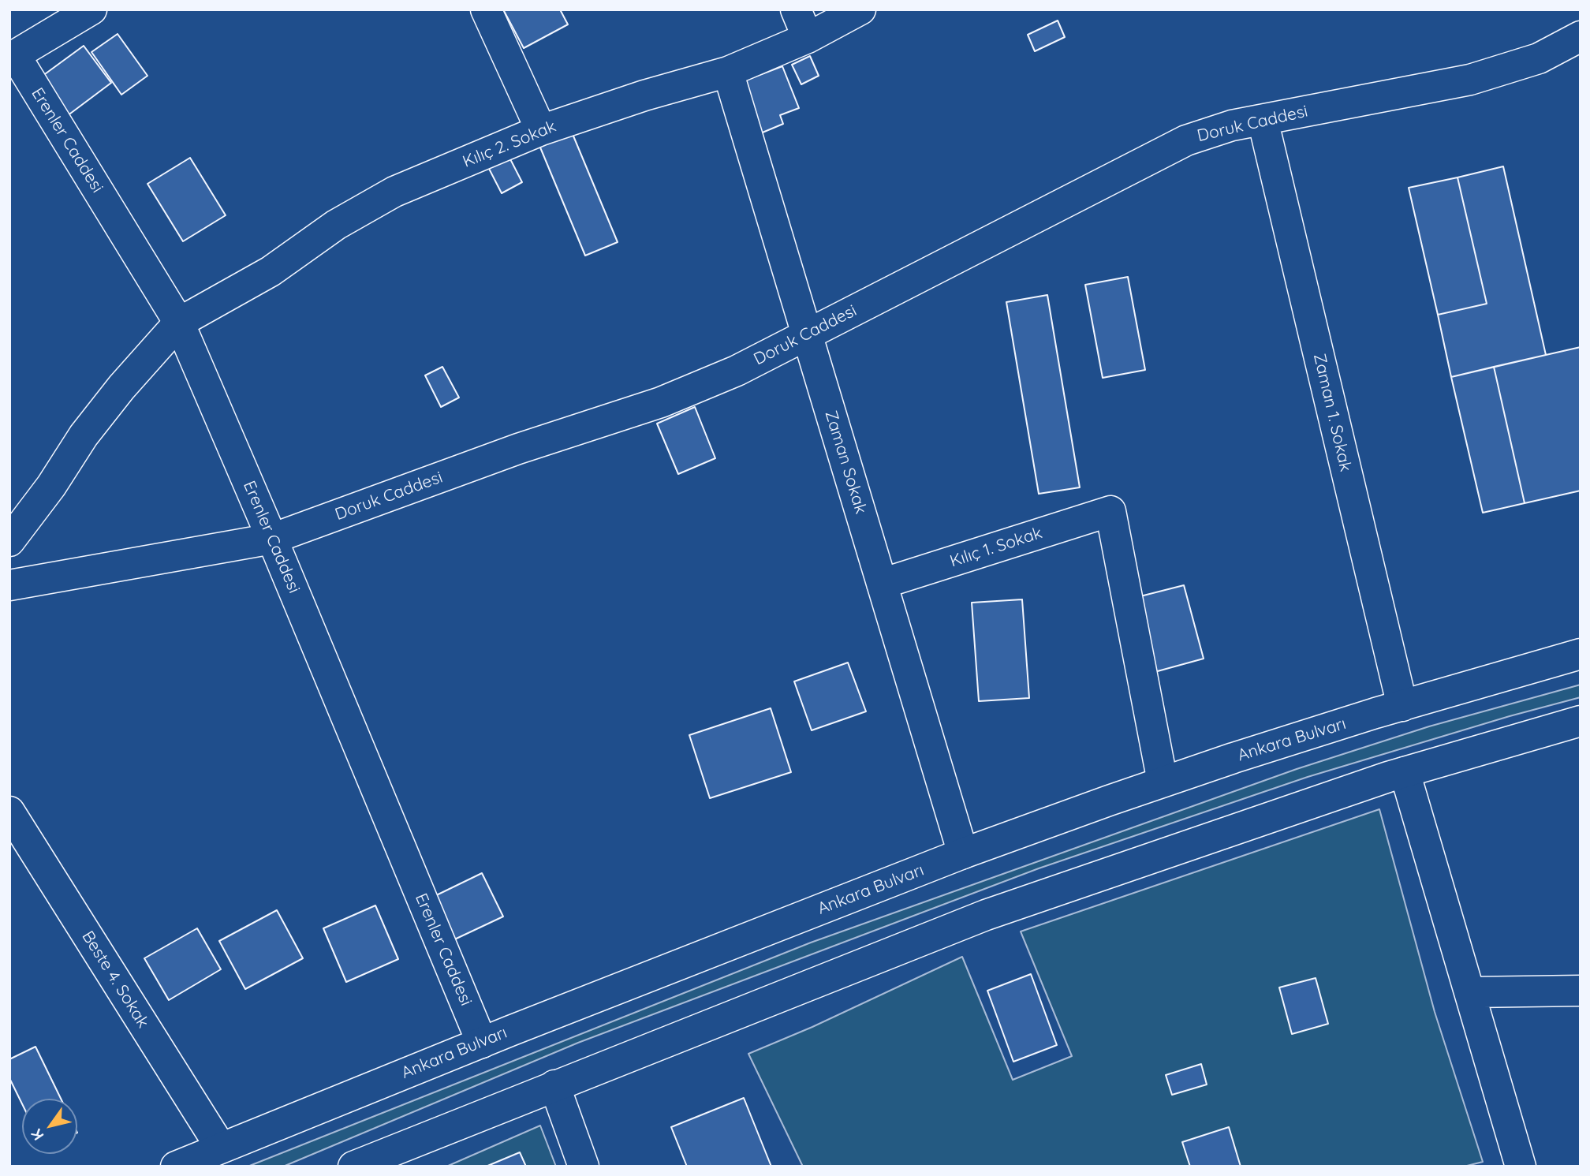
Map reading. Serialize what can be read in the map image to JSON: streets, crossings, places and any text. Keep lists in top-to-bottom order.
{
  "streets": {
    "street": [
      "Doruk Caddesi",
      "Erenler Caddesi",
      "Kılıç 2. Sokak",
      "Zaman 1. Sokak",
      "Zaman Sokak",
      "Kılıç 1. Sokak",
      "Ankara Bulvarı",
      "Beste 4. Sokak"
    ]
  },
  "crossings": [
    ["Doruk Caddesi", "Erenler Caddesi"],
    ["Doruk Caddesi", "Zaman 1. Sokak"],
    ["Doruk Caddesi", "Zaman Sokak"],
    ["Erenler Caddesi", "Kılıç 2. Sokak"],
    ["Erenler Caddesi", "Ankara Bulvarı"],
    ["Kılıç 2. Sokak", "Zaman Sokak"],
    ["Zaman 1. Sokak", "Ankara Bulvarı"],
    ["Zaman Sokak", "Kılıç 1. Sokak"],
    ["Zaman Sokak", "Ankara Bulvarı"],
    ["Kılıç 1. Sokak", "Ankara Bulvarı"],
    ["Ankara Bulvarı", "Beste 4. Sokak"]
  ],
  "north": "bottom left"
}
